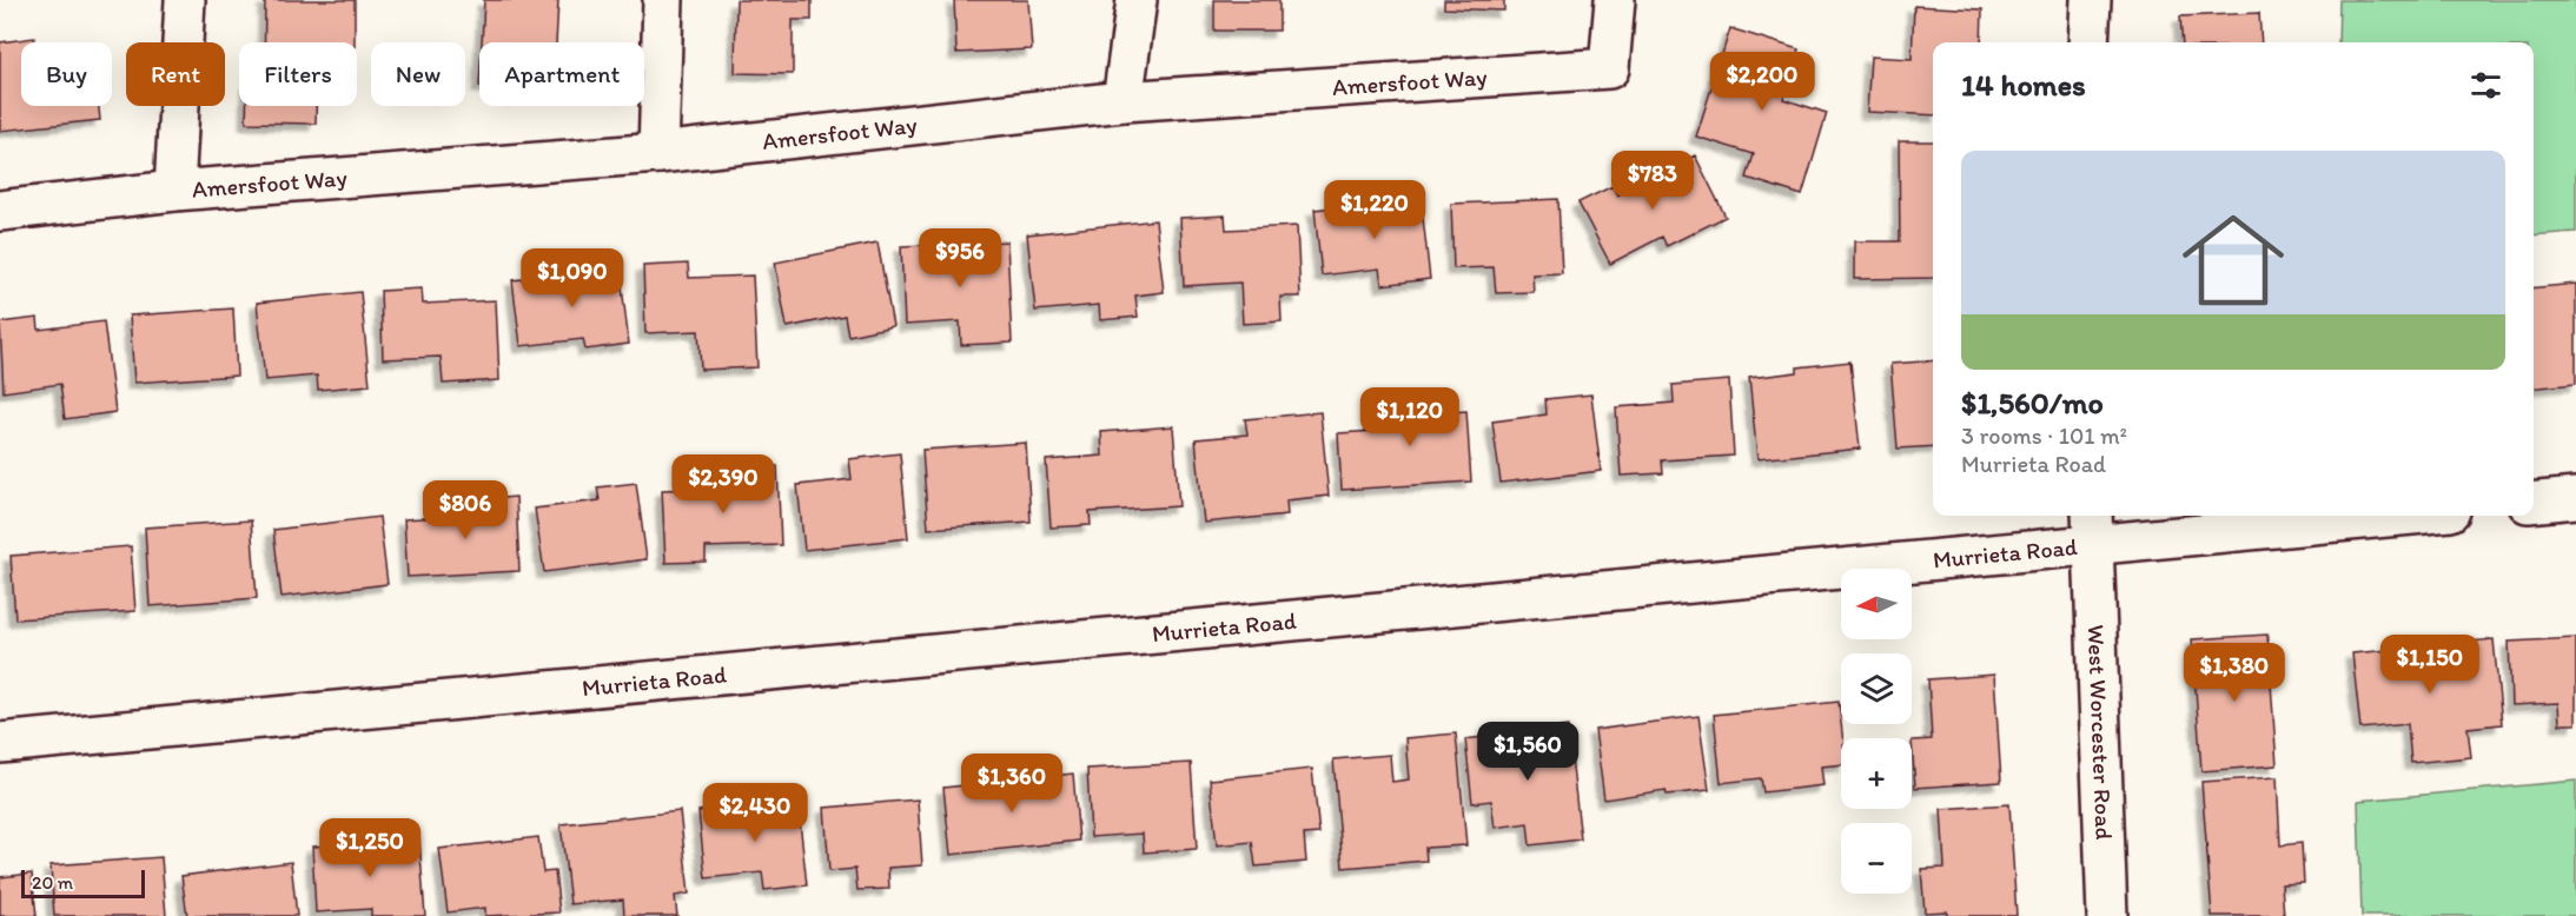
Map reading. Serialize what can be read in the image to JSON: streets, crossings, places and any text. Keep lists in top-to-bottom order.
{
  "streets": {
    "street": ["Amersfoot Way", "Murrieta Road", "West Worcester Road"]
  },
  "crossings": [
    ["Murrieta Road", "West Worcester Road"]
  ],
  "scale_bar": "20 m",
  "north": "left",
  "page": {
    "chip": [
      "Buy",
      "Rent",
      "Filters",
      "New",
      "Apartment"
    ],
    "heading": "14 homes",
    "price": [
      "$2,200",
      "$783",
      "$1,220",
      "$956",
      "$1,090",
      "$1,120",
      "$2,390",
      "$806",
      "$1,150",
      "$1,380",
      "$1,560",
      "$1,360",
      "$2,430",
      "$1,250"
    ],
    "list": [
      {
        "name": "$1,560/mo",
        "note": "3 rooms · 101 m² · Murrieta Road"
      }
    ],
    "map_buttons": ["+", "−"],
    "scale": "20 m"
  }
}
